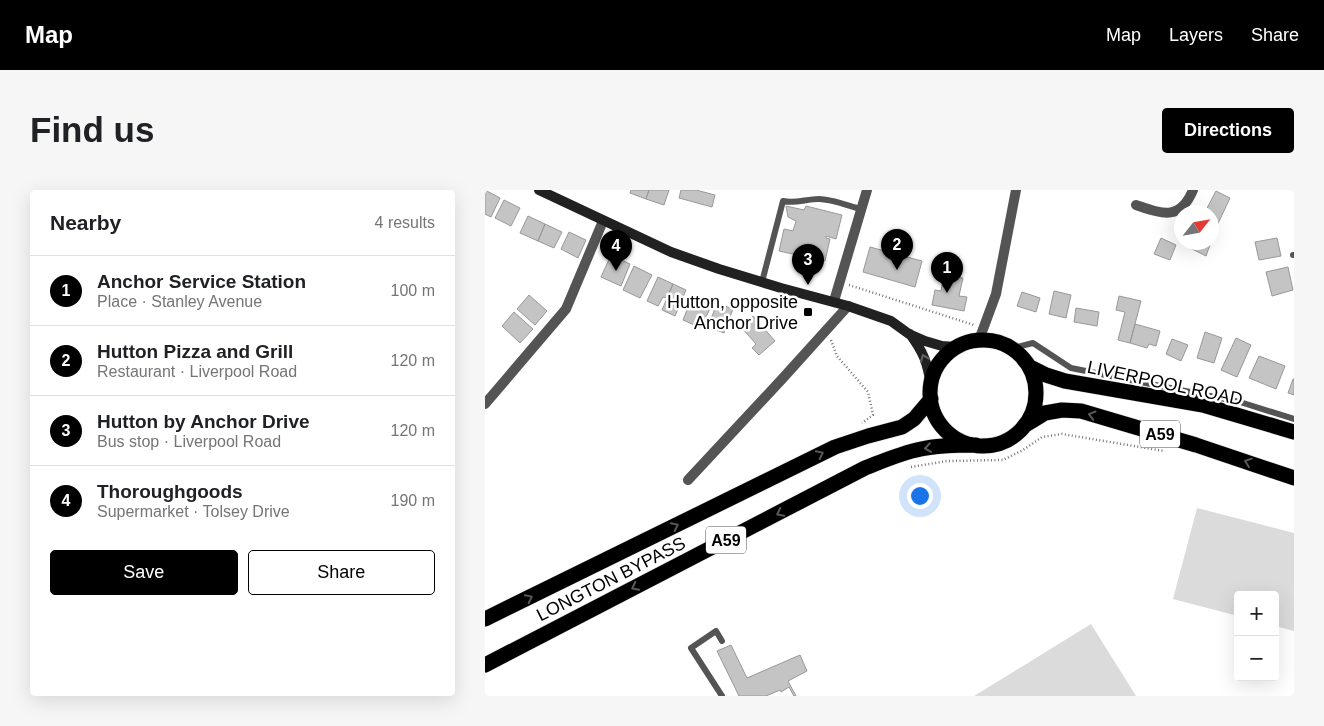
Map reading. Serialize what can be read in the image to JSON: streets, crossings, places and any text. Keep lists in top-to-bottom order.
{
  "streets": {
    "highway": ["LIVERPOOL ROAD", "A59", "LONGTON BYPASS"]
  },
  "crossings": [
    ["LIVERPOOL ROAD", "A59"],
    ["LIVERPOOL ROAD", "LONGTON BYPASS"],
    ["A59", "LONGTON BYPASS"]
  ],
  "places": {
    "transit": ["Hutton, opposite Anchor Drive"]
  },
  "north": "top right",
  "page": {
    "header": "Map",
    "nav": ["Map", "Layers", "Share"],
    "buttons": [
      "Directions",
      ["Save", "Share"]
    ],
    "title": "Find us",
    "heading": ["Nearby", "4 results"],
    "pins": [
      "2",
      "4",
      "3",
      "1"
    ],
    "list": [
      {
        "mark": "1",
        "name": "Anchor Service Station",
        "note": "Place · Stanley Avenue",
        "value": "100 m"
      },
      {
        "mark": "2",
        "name": "Hutton Pizza and Grill",
        "note": "Restaurant · Liverpool Road",
        "value": "120 m"
      },
      {
        "mark": "3",
        "name": "Hutton by Anchor Drive",
        "note": "Bus stop · Liverpool Road",
        "value": "120 m"
      },
      {
        "mark": "4",
        "name": "Thoroughgoods",
        "note": "Supermarket · Tolsey Drive",
        "value": "190 m"
      }
    ],
    "map_buttons": ["+", "−"]
  }
}
